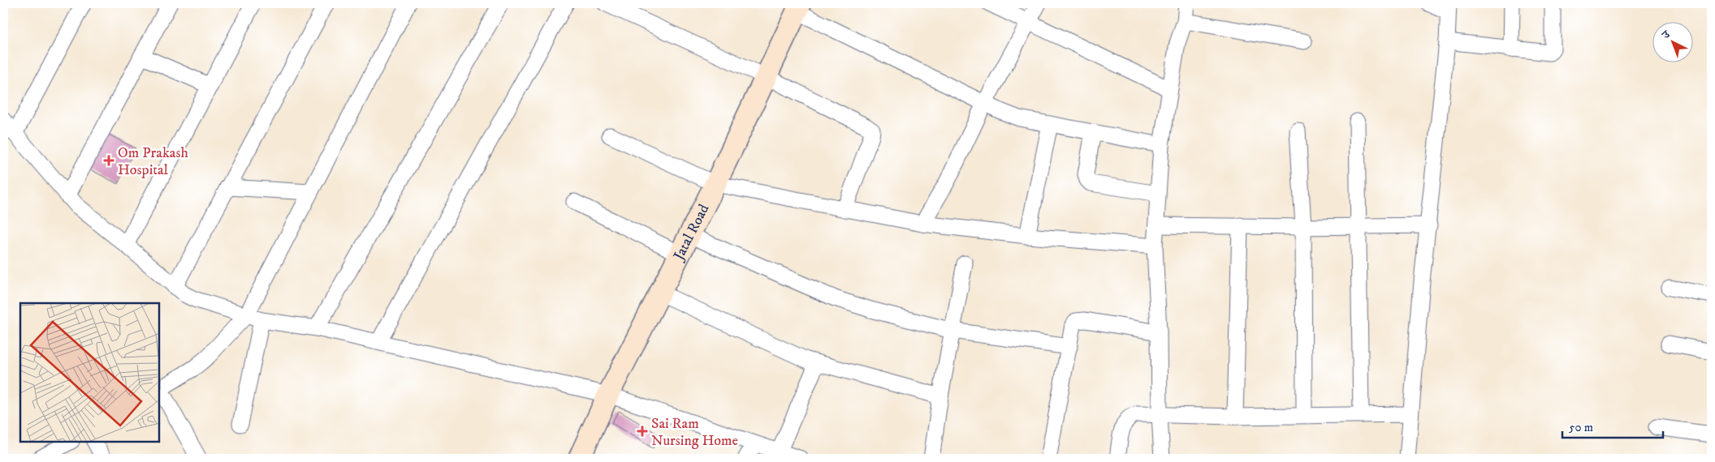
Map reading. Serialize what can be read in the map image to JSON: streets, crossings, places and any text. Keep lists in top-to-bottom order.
{
  "streets": {
    "main road": ["Jatal Road"]
  },
  "places": {
    "health": ["Om Prakash Hospital", "Sai Ram Nursing Home"]
  },
  "scale_bar": "50 m",
  "north": "top left"
}
